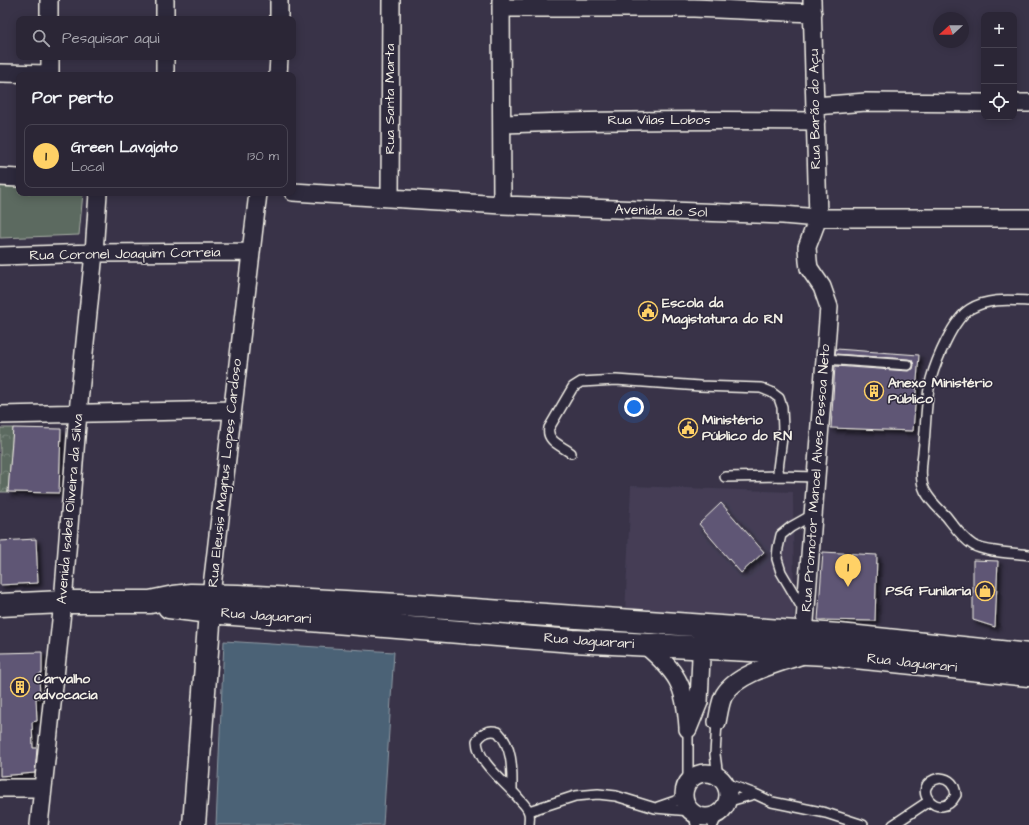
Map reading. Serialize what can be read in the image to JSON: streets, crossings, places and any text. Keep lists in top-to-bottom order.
{
  "streets": {
    "main road": ["Rua Eleusis Magnus Lopes Cardoso", "Rua Jaguarari"],
    "street": [
      "Rua Santa Marta",
      "Rua Barão do Açu",
      "Rua Vilas Lobos",
      "Avenida do Sol",
      "Rua Coronel Joaquim Correia",
      "Rua Promotor Manoel Alves Pessoa Neto",
      "Avenida Isabel Oliveira da Silva"
    ]
  },
  "crossings": [
    ["Rua Santa Marta", "Avenida do Sol"],
    ["Rua Barão do Açu", "Rua Vilas Lobos"],
    ["Rua Barão do Açu", "Avenida do Sol"],
    ["Rua Barão do Açu", "Rua Promotor Manoel Alves Pessoa Neto"],
    ["Avenida do Sol", "Rua Promotor Manoel Alves Pessoa Neto"],
    ["Rua Coronel Joaquim Correia", "Rua Eleusis Magnus Lopes Cardoso"],
    ["Rua Coronel Joaquim Correia", "Avenida Isabel Oliveira da Silva"],
    ["Rua Eleusis Magnus Lopes Cardoso", "Rua Jaguarari"],
    ["Rua Promotor Manoel Alves Pessoa Neto", "Rua Jaguarari"],
    ["Avenida Isabel Oliveira da Silva", "Rua Jaguarari"]
  ],
  "places": {
    "public building": ["Escola da Magistatura do RN", "Ministério Público do RN"],
    "building": ["Anexo Ministério Público", "Carvalho advocacia"],
    "shop": ["PSG Funilaria"]
  },
  "north": "left",
  "page": {
    "map_buttons": ["+", "−"],
    "search": "Pesquisar aqui",
    "heading": "Por perto",
    "list": [
      {
        "mark": "1",
        "name": "Green Lavajato",
        "note": "Local",
        "value": "130 m"
      }
    ],
    "pins": "1"
  }
}
